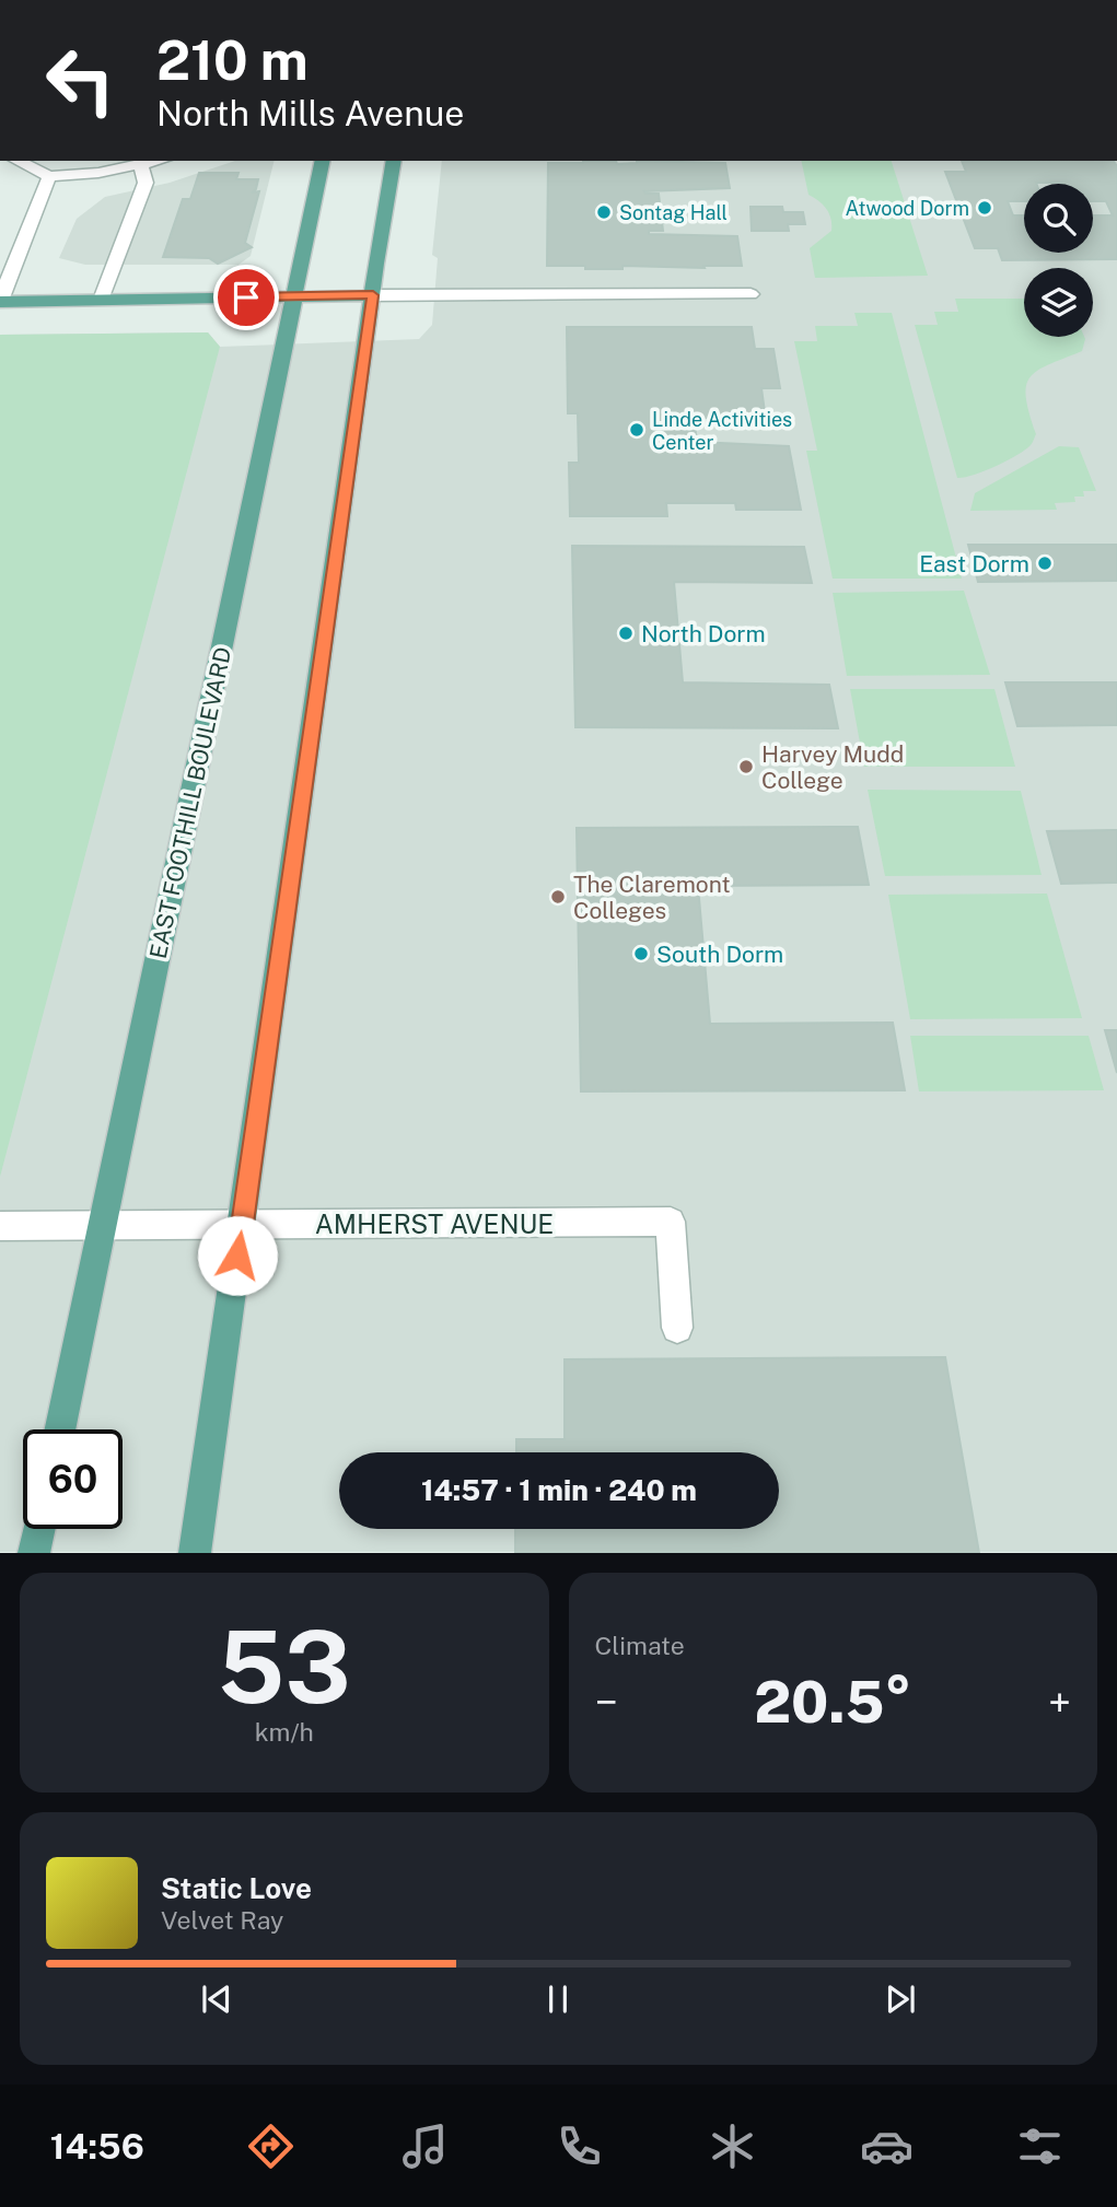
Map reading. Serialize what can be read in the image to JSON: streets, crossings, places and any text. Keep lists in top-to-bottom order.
{
  "streets": {
    "main road": ["EAST FOOTHILL BOULEVARD"],
    "street": ["AMHERST AVENUE"]
  },
  "crossings": [
    ["EAST FOOTHILL BOULEVARD", "AMHERST AVENUE"]
  ],
  "places": [
    "Atwood Dorm",
    "Sontag Hall",
    "Linde Activities Center",
    "East Dorm",
    "North Dorm",
    "Harvey Mudd College",
    "The Claremont Colleges",
    "South Dorm"
  ],
  "page": {
    "turn": ["210 m", "North Mills Avenue"],
    "limit": "60",
    "trip": "14:57 · 1 min · 240 m",
    "tile": [
      ["53", "km/h"],
      "Climate"
    ],
    "heat": ["−", "20.5°", "+"],
    "song": ["Static Love", "Velvet Ray"],
    "tabs": "14:56"
  }
}
